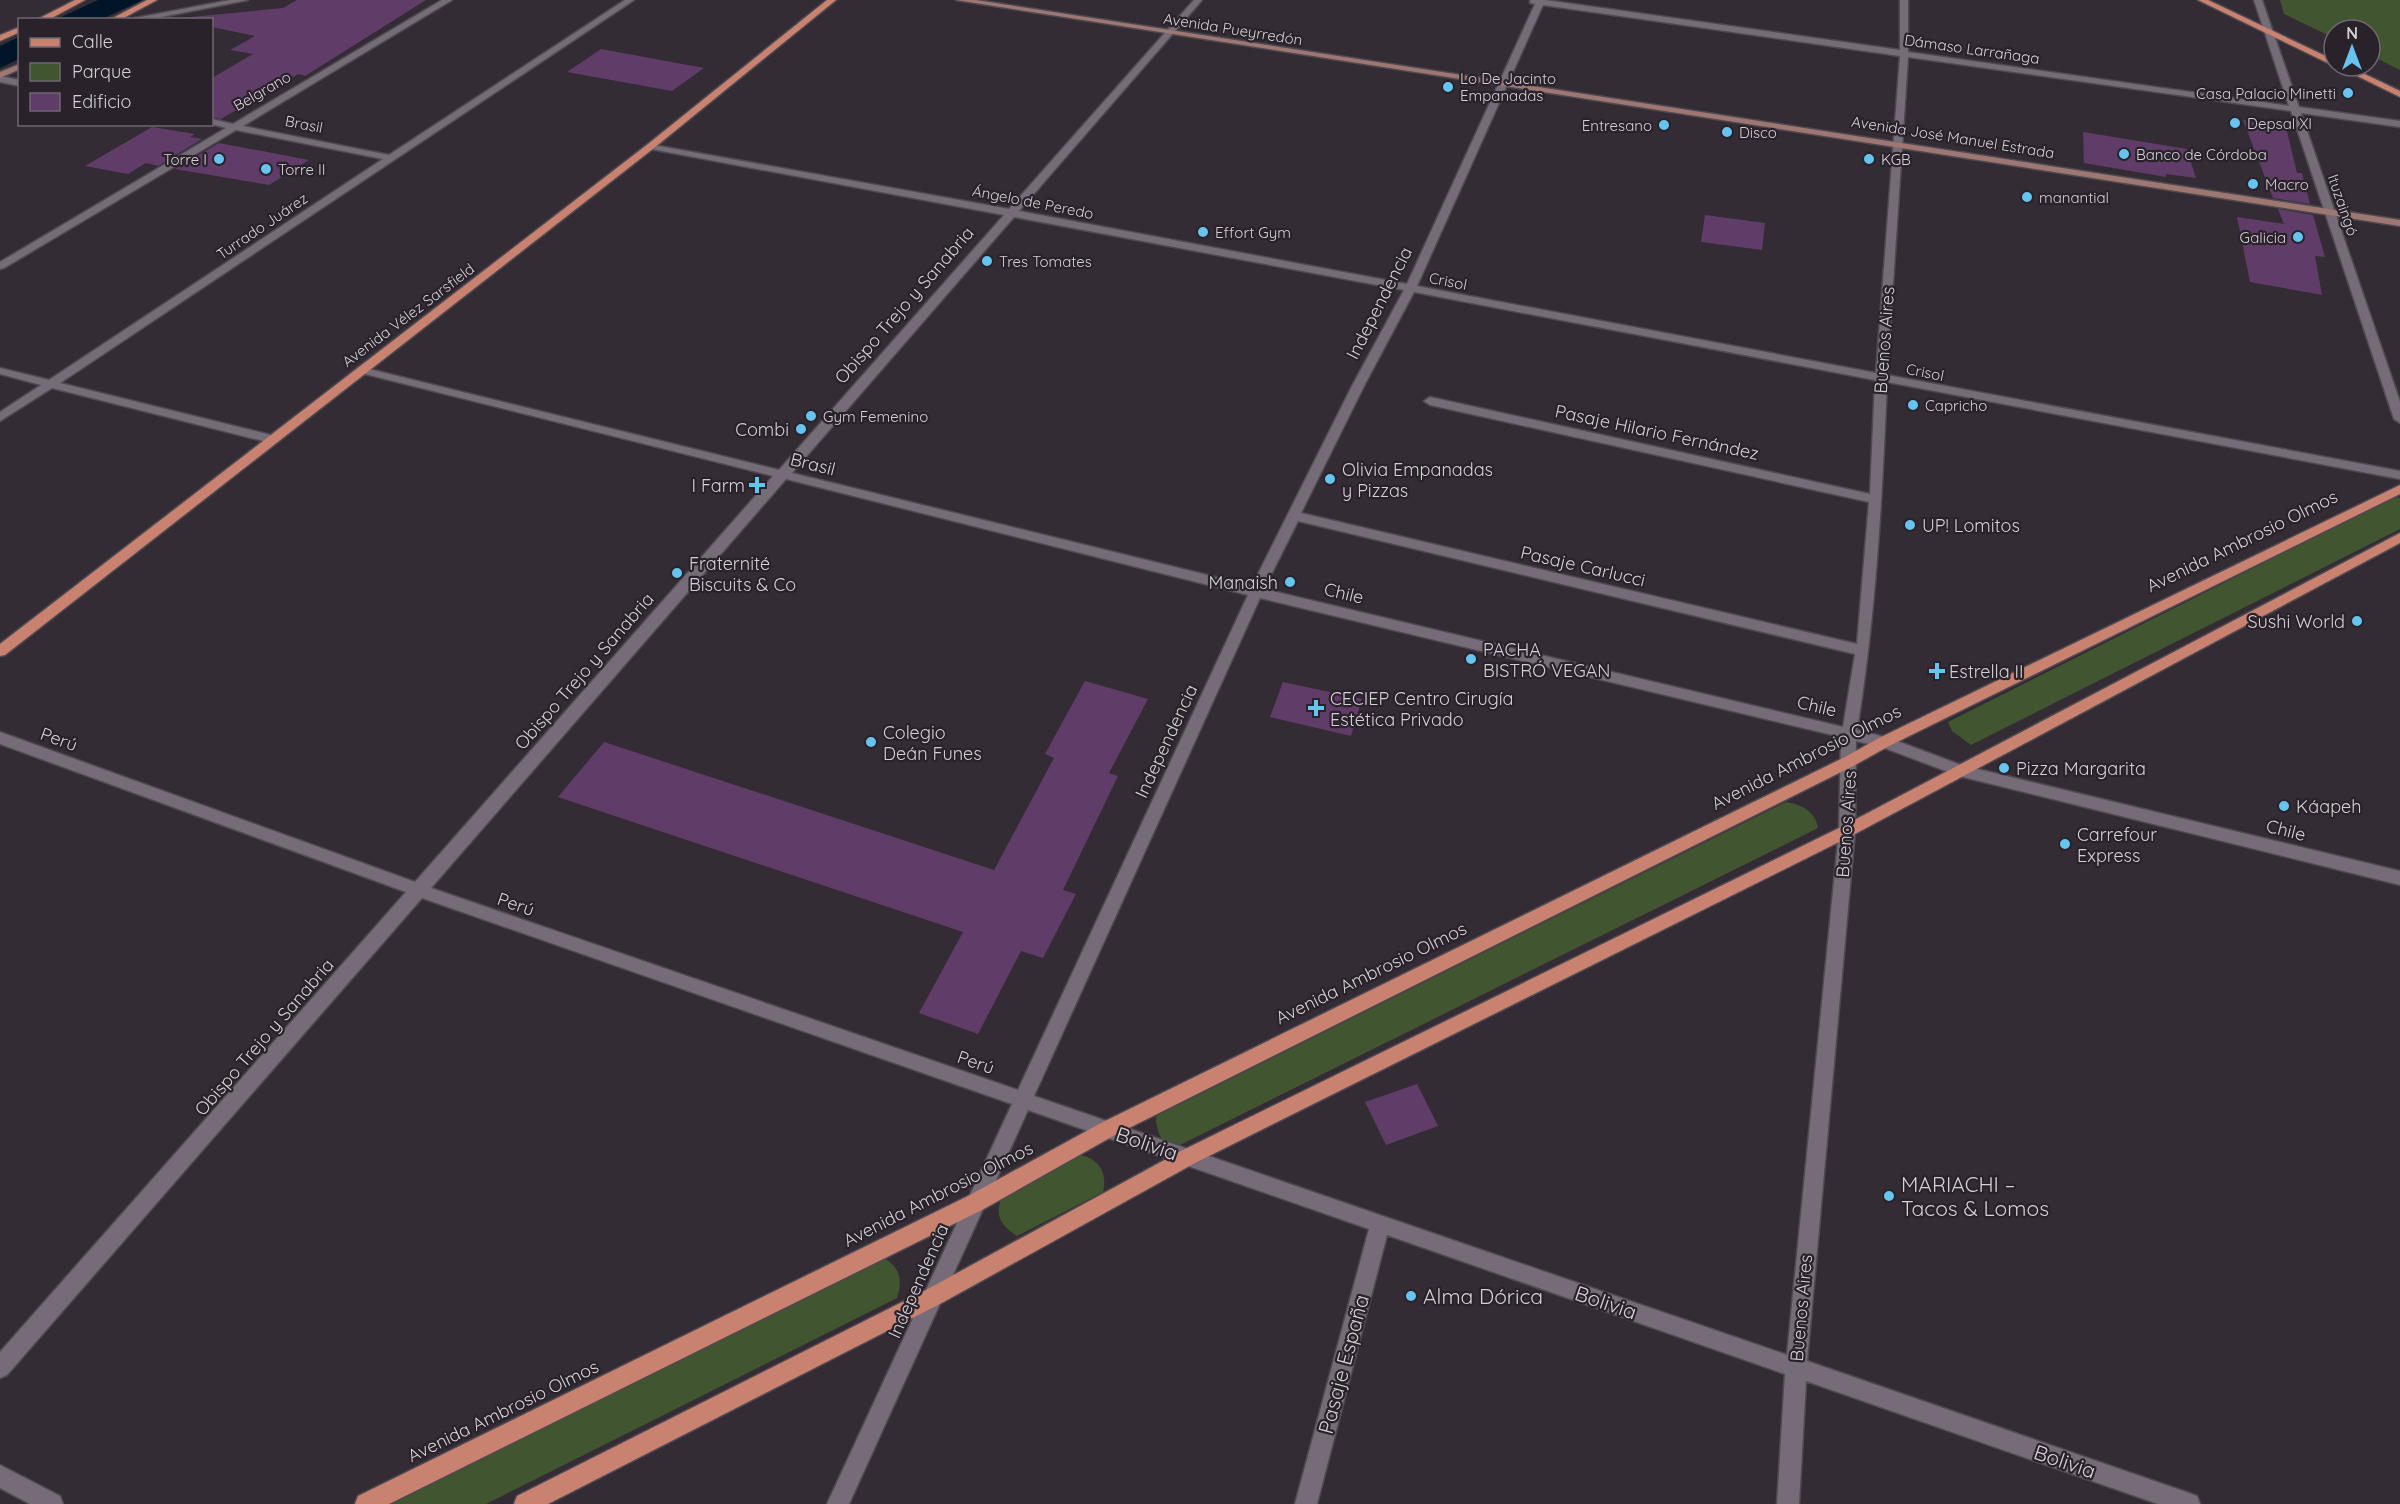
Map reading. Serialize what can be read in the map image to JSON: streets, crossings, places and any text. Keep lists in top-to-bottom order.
{
  "streets": {
    "main road": [
      "Avenida Pueyrredón",
      "Avenida José Manuel Estrada",
      "Avenida Vélez Sarsfield",
      "Avenida Ambrosio Olmos"
    ],
    "street": [
      "Dámaso Larrañaga",
      "Belgrano",
      "Brasil",
      "Ángelo de Peredo",
      "Ituzaingó",
      "Turrado Juárez",
      "Crisol",
      "Independencia",
      "Obispo Trejo y Sanabria",
      "Buenos Aires",
      "Pasaje Hilario Fernández",
      "Pasaje Carlucci",
      "Chile",
      "Perú",
      "Bolivia",
      "Pasaje España"
    ]
  },
  "crossings": [
    ["Avenida Pueyrredón", "Avenida José Manuel Estrada"],
    ["Avenida Pueyrredón", "Independencia"],
    ["Avenida Pueyrredón", "Obispo Trejo y Sanabria"],
    ["Dámaso Larrañaga", "Ituzaingó"],
    ["Dámaso Larrañaga", "Independencia"],
    ["Dámaso Larrañaga", "Buenos Aires"],
    ["Belgrano", "Brasil"],
    ["Brasil", "Turrado Juárez"],
    ["Brasil", "Independencia"],
    ["Brasil", "Obispo Trejo y Sanabria"],
    ["Brasil", "Avenida Vélez Sarsfield"],
    ["Brasil", "Chile"],
    ["Avenida José Manuel Estrada", "Ituzaingó"],
    ["Avenida José Manuel Estrada", "Independencia"],
    ["Avenida José Manuel Estrada", "Buenos Aires"],
    ["Ángelo de Peredo", "Crisol"],
    ["Ángelo de Peredo", "Independencia"],
    ["Ángelo de Peredo", "Obispo Trejo y Sanabria"],
    ["Ángelo de Peredo", "Avenida Vélez Sarsfield"],
    ["Crisol", "Independencia"],
    ["Crisol", "Buenos Aires"],
    ["Independencia", "Avenida Ambrosio Olmos"],
    ["Independencia", "Pasaje Carlucci"],
    ["Independencia", "Chile"],
    ["Independencia", "Perú"],
    ["Independencia", "Bolivia"],
    ["Obispo Trejo y Sanabria", "Perú"],
    ["Buenos Aires", "Pasaje Hilario Fernández"],
    ["Buenos Aires", "Avenida Ambrosio Olmos"],
    ["Buenos Aires", "Pasaje Carlucci"],
    ["Buenos Aires", "Chile"],
    ["Buenos Aires", "Bolivia"],
    ["Avenida Ambrosio Olmos", "Chile"],
    ["Avenida Ambrosio Olmos", "Bolivia"],
    ["Perú", "Bolivia"],
    ["Bolivia", "Pasaje España"]
  ],
  "places": {
    "other": [
      "Lo De Jacinto Empanadas",
      "Casa Palacio Minetti",
      "Depsal XI",
      "Entresano",
      "Disco",
      "Banco de Córdoba",
      "Torre I",
      "KGB",
      "Torre II",
      "Macro",
      "manantial",
      "Effort Gym",
      "Galicia",
      "Tres Tomates",
      "Capricho",
      "Gym Femenino",
      "Combi",
      "Olivia Empanadas y Pizzas",
      "UP! Lomitos",
      "Fraternité Biscuits & Co",
      "Manaish",
      "Sushi World",
      "PACHA BISTRÓ VEGAN",
      "Colegio Deán Funes",
      "Pizza Margarita",
      "Káapeh",
      "Carrefour Express",
      "MARIACHI – Tacos & Lomos",
      "Alma Dórica"
    ],
    "health": ["I Farm", "Estrella II", "CECIEP Centro Cirugía Estética Privado"]
  },
  "legend": ["Calle", "Parque", "Edificio"],
  "north": "top"
}
